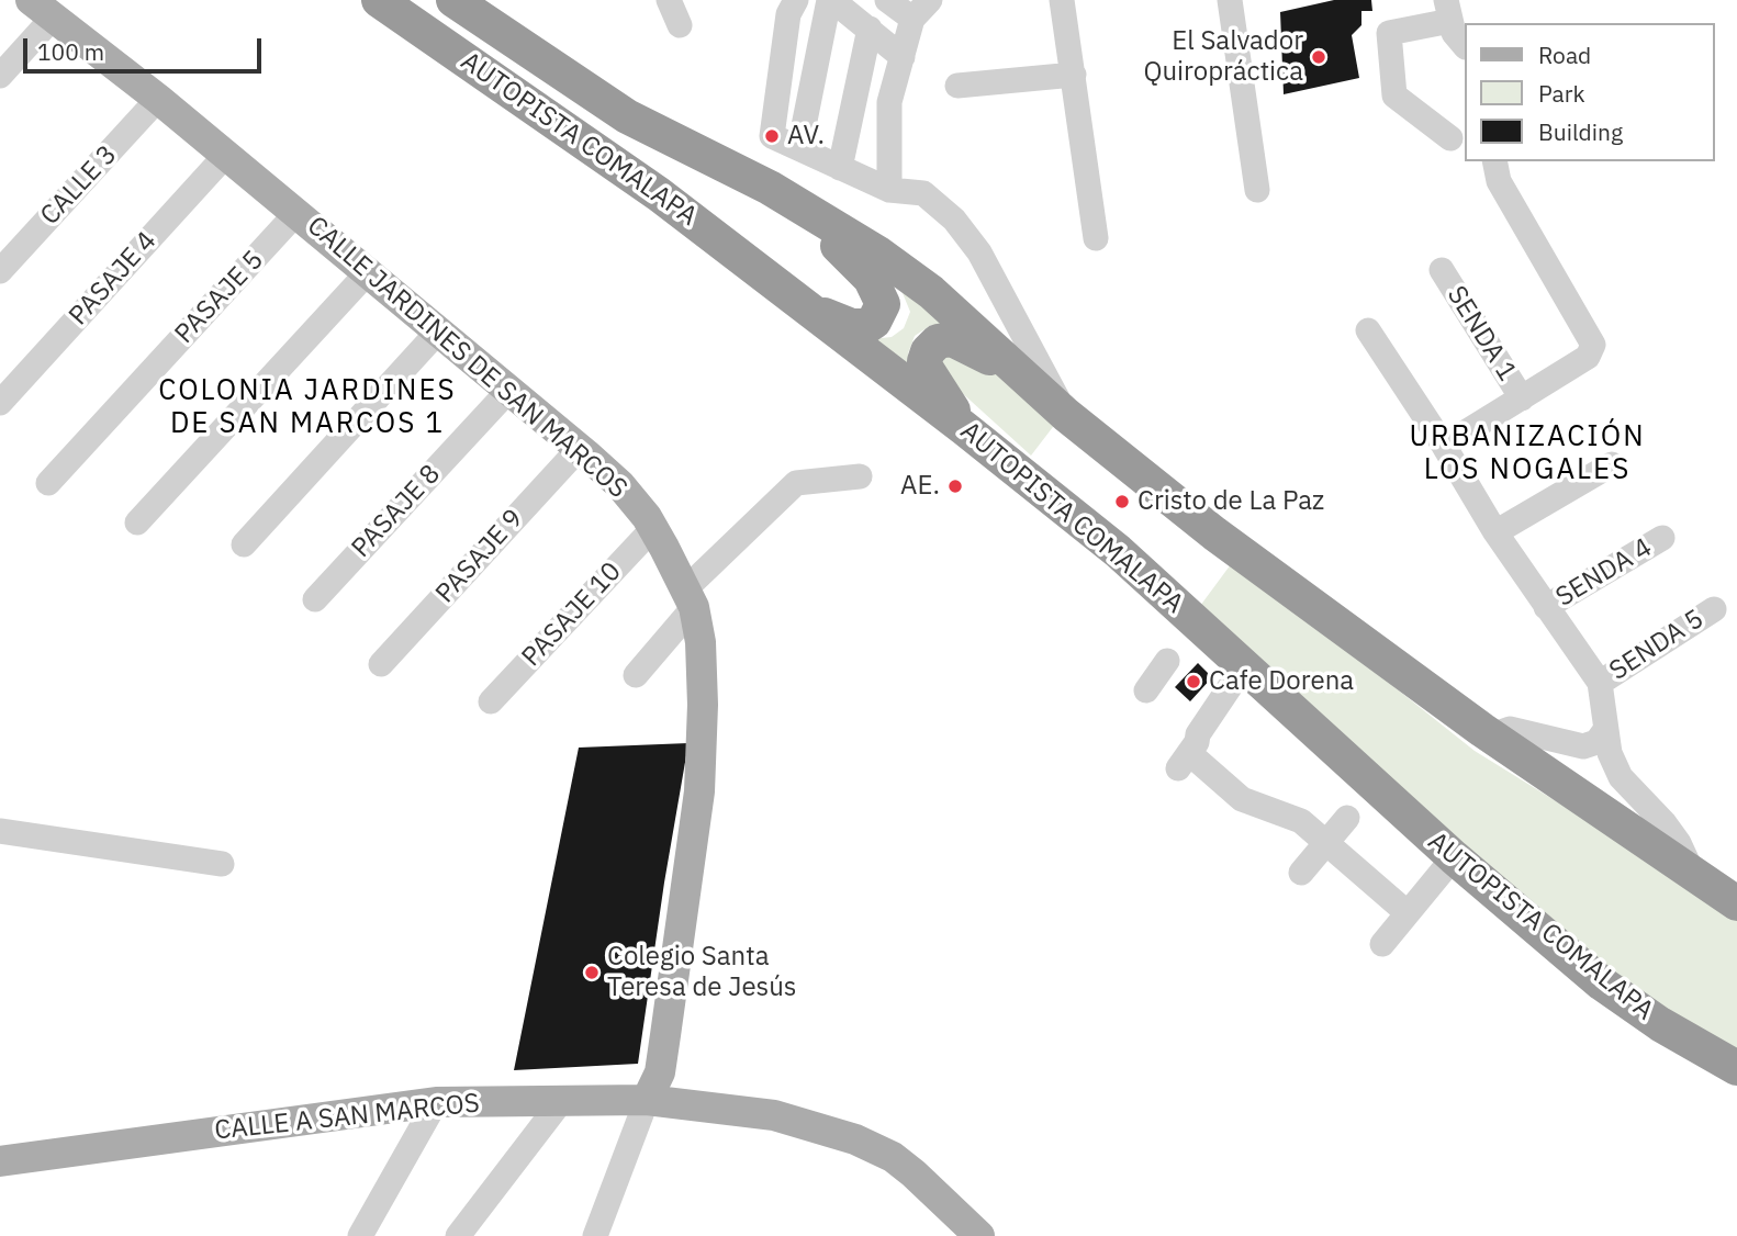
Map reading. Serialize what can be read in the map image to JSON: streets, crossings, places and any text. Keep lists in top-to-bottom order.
{
  "streets": {
    "highway": ["AUTOPISTA COMALAPA"],
    "main road": ["CALLE JARDINES DE SAN MARCOS", "CALLE A SAN MARCOS"],
    "street": [
      "CALLE 3",
      "PASAJE 4",
      "PASAJE 5",
      "SENDA 1",
      "PASAJE 8",
      "PASAJE 9",
      "SENDA 4",
      "PASAJE 10",
      "SENDA 5"
    ]
  },
  "crossings": [
    ["CALLE 3", "CALLE JARDINES DE SAN MARCOS"],
    ["PASAJE 4", "CALLE JARDINES DE SAN MARCOS"],
    ["PASAJE 5", "CALLE JARDINES DE SAN MARCOS"],
    ["CALLE JARDINES DE SAN MARCOS", "PASAJE 8"],
    ["CALLE JARDINES DE SAN MARCOS", "PASAJE 9"],
    ["CALLE JARDINES DE SAN MARCOS", "PASAJE 10"],
    ["CALLE JARDINES DE SAN MARCOS", "CALLE A SAN MARCOS"]
  ],
  "districts": ["COLONIA JARDINES DE SAN MARCOS 1", "URBANIZACIÓN LOS NOGALES"],
  "places": [
    "El Salvador Quiropráctica",
    "AV.",
    "AE.",
    "Cristo de La Paz",
    "Cafe Dorena",
    "Colegio Santa Teresa de Jesús"
  ],
  "legend": ["Road", "Park", "Building"],
  "scale_bar": "100 m"
}
